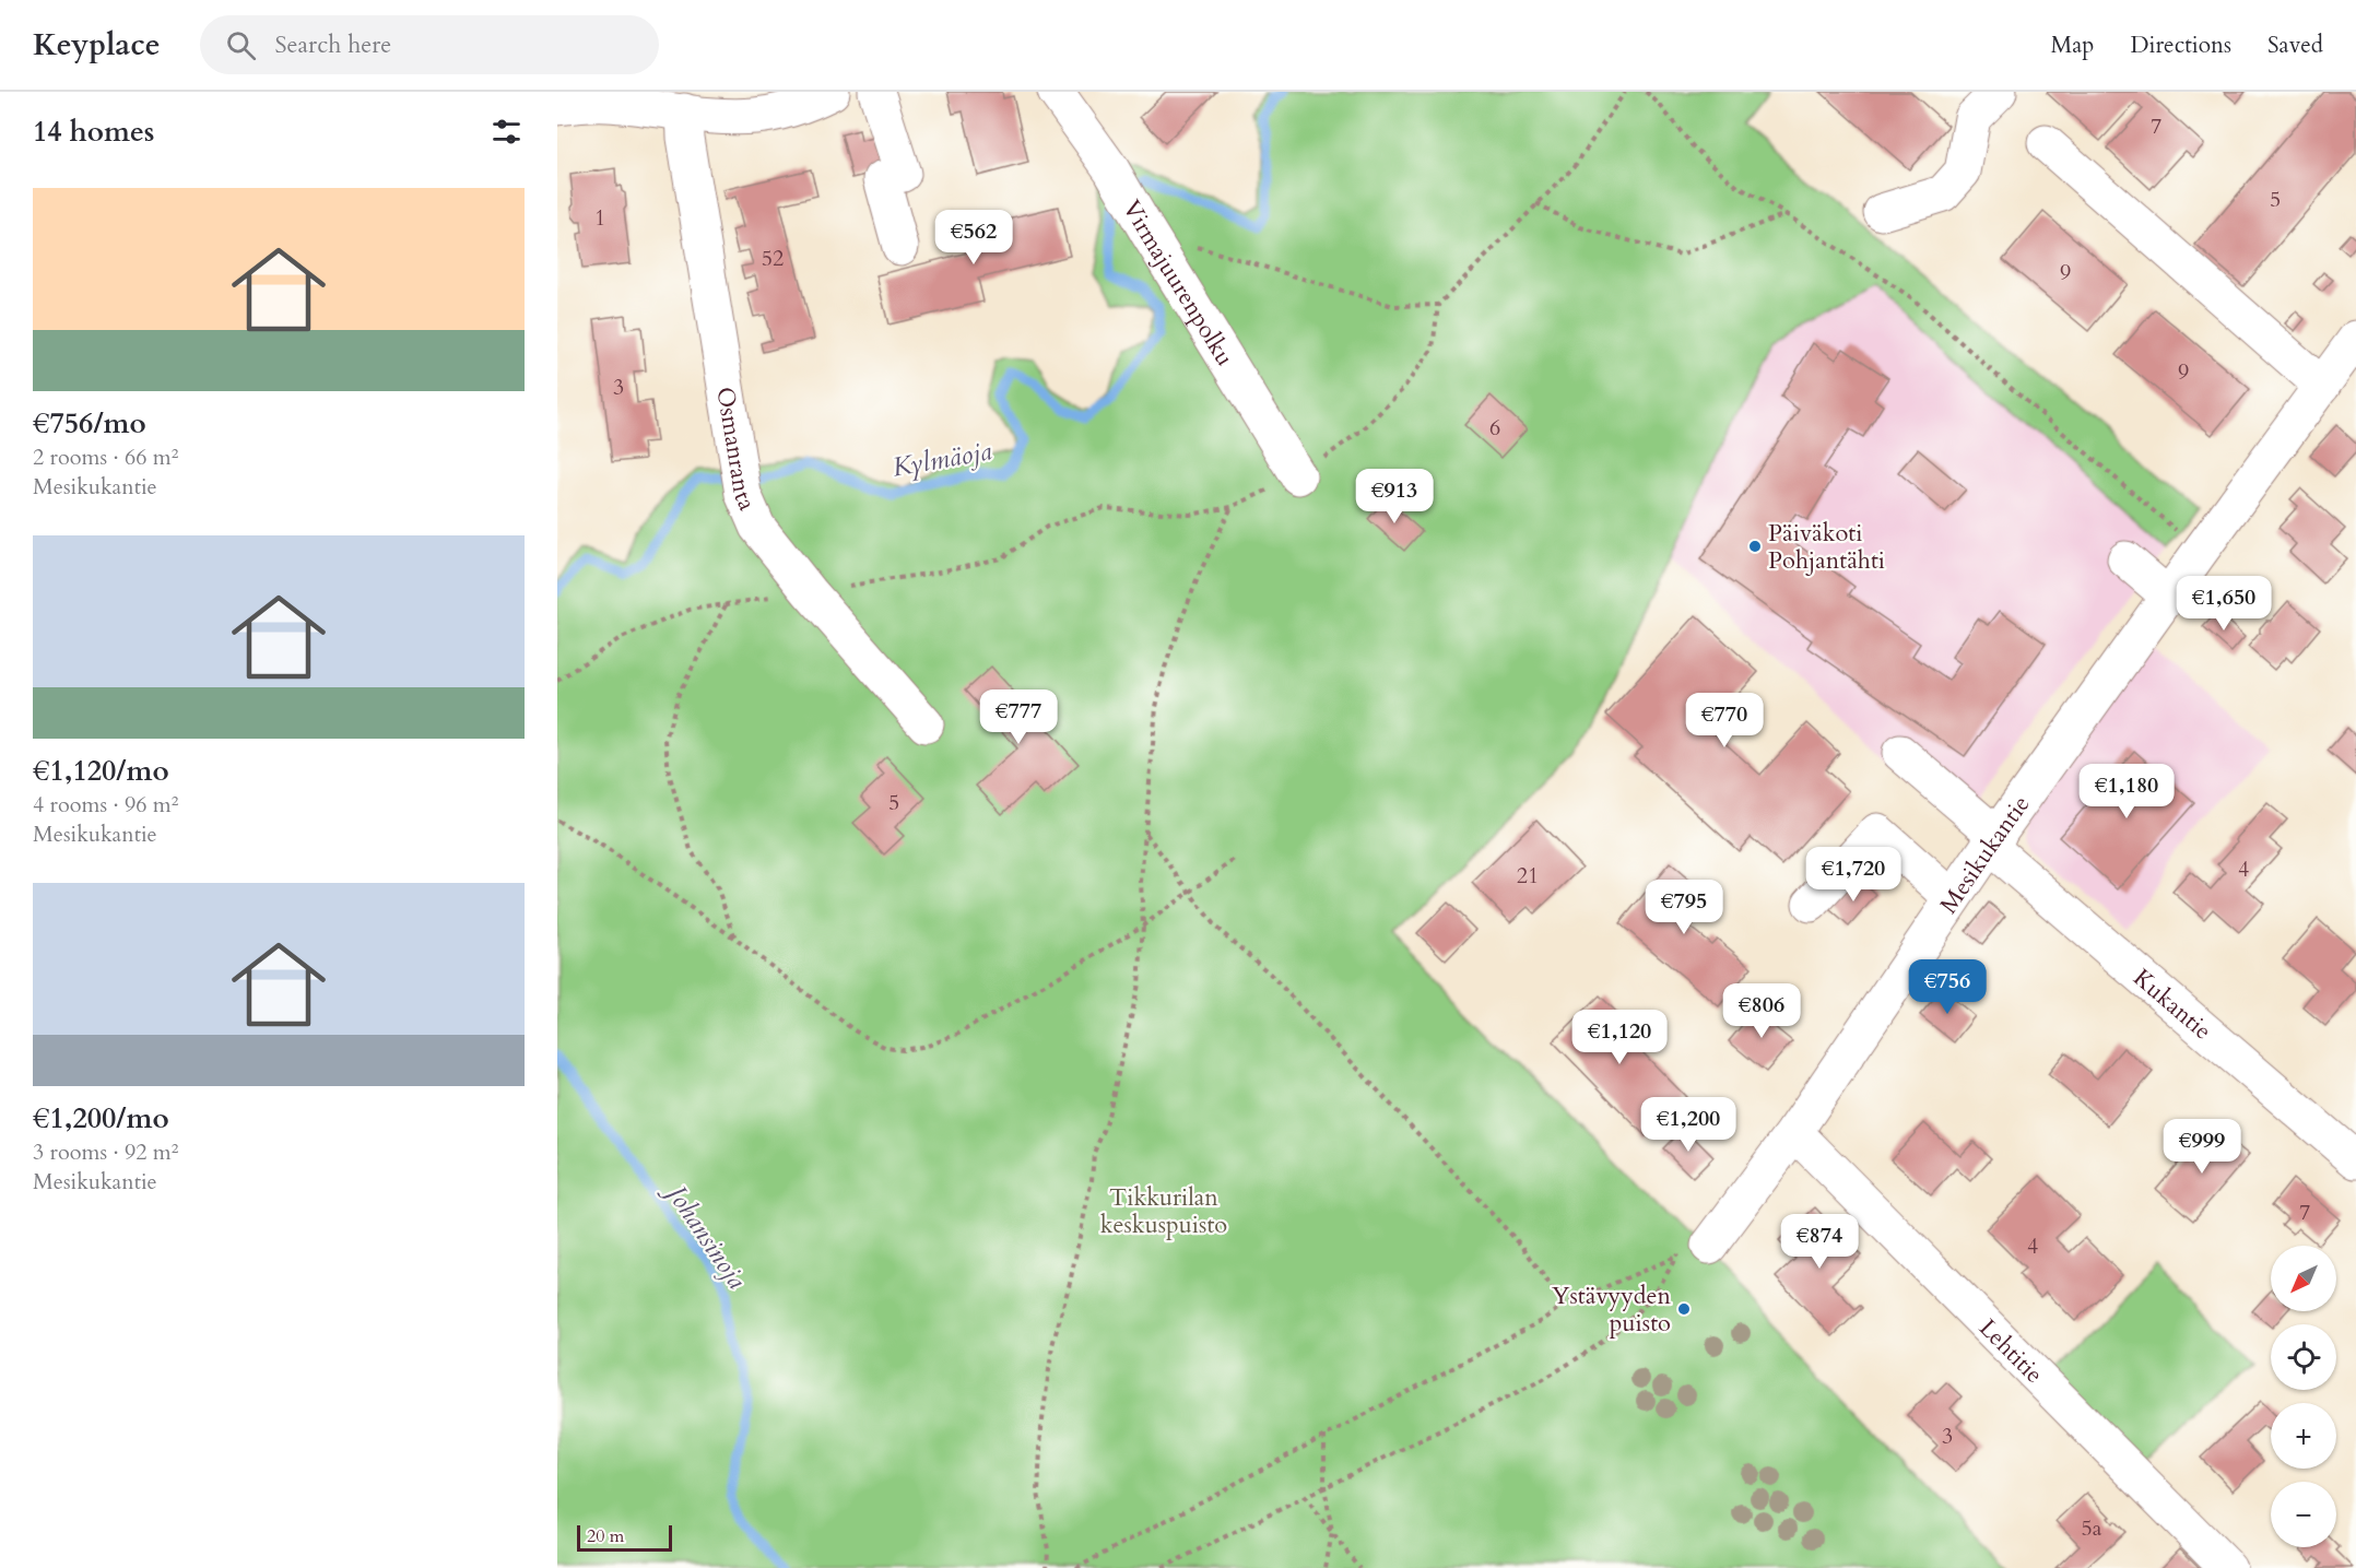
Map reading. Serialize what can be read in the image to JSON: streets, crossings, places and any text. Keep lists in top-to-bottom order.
{
  "streets": {
    "street": [
      "Virmajuurenpolku",
      "Osmanranta",
      "Mesikukantie",
      "Kukantie",
      "Lehtitie"
    ]
  },
  "crossings": [
    ["Mesikukantie", "Kukantie"],
    ["Mesikukantie", "Lehtitie"]
  ],
  "water": ["Kylmäoja", "Johansinoja"],
  "parks": ["Tikkurilan keskuspuisto"],
  "places": ["Päiväkoti Pohjantähti", "Ystävyyden puisto"],
  "house_numbers": [
    "7",
    "5",
    "1",
    "52",
    "9",
    "9",
    "3",
    "6",
    "5",
    "4",
    "21",
    "7",
    "4",
    "3",
    "5a"
  ],
  "scale_bar": "20 m",
  "north": "bottom left",
  "page": {
    "header": "Keyplace",
    "search": "Search here",
    "nav": ["Map", "Directions", "Saved"],
    "heading": "14 homes",
    "list": [
      {
        "name": "€756/mo",
        "note": "2 rooms · 66 m² · Mesikukantie"
      },
      {
        "name": "€1,120/mo",
        "note": "4 rooms · 96 m² · Mesikukantie"
      },
      {
        "name": "€1,200/mo",
        "note": "3 rooms · 92 m² · Mesikukantie"
      }
    ],
    "price": [
      "€562",
      "€913",
      "€1,650",
      "€777",
      "€770",
      "€1,180",
      "€1,720",
      "€795",
      "€756",
      "€806",
      "€1,120",
      "€1,200",
      "€999",
      "€874"
    ],
    "map_buttons": ["+", "−"],
    "scale": "20 m"
  }
}
